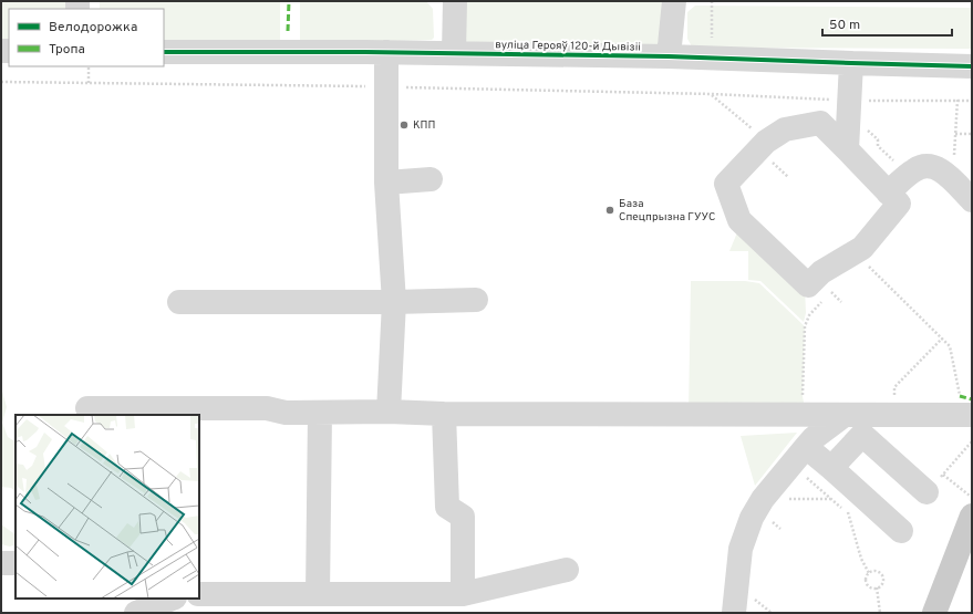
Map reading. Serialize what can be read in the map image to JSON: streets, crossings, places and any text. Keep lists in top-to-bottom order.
{
  "streets": {
    "street": ["вуліца Герояў 120-й Дывізіі"]
  },
  "places": ["КПП", "База Спецпрызна ГУУС"],
  "legend": ["Велодорожка", "Тропа"],
  "scale_bar": "50 m"
}
